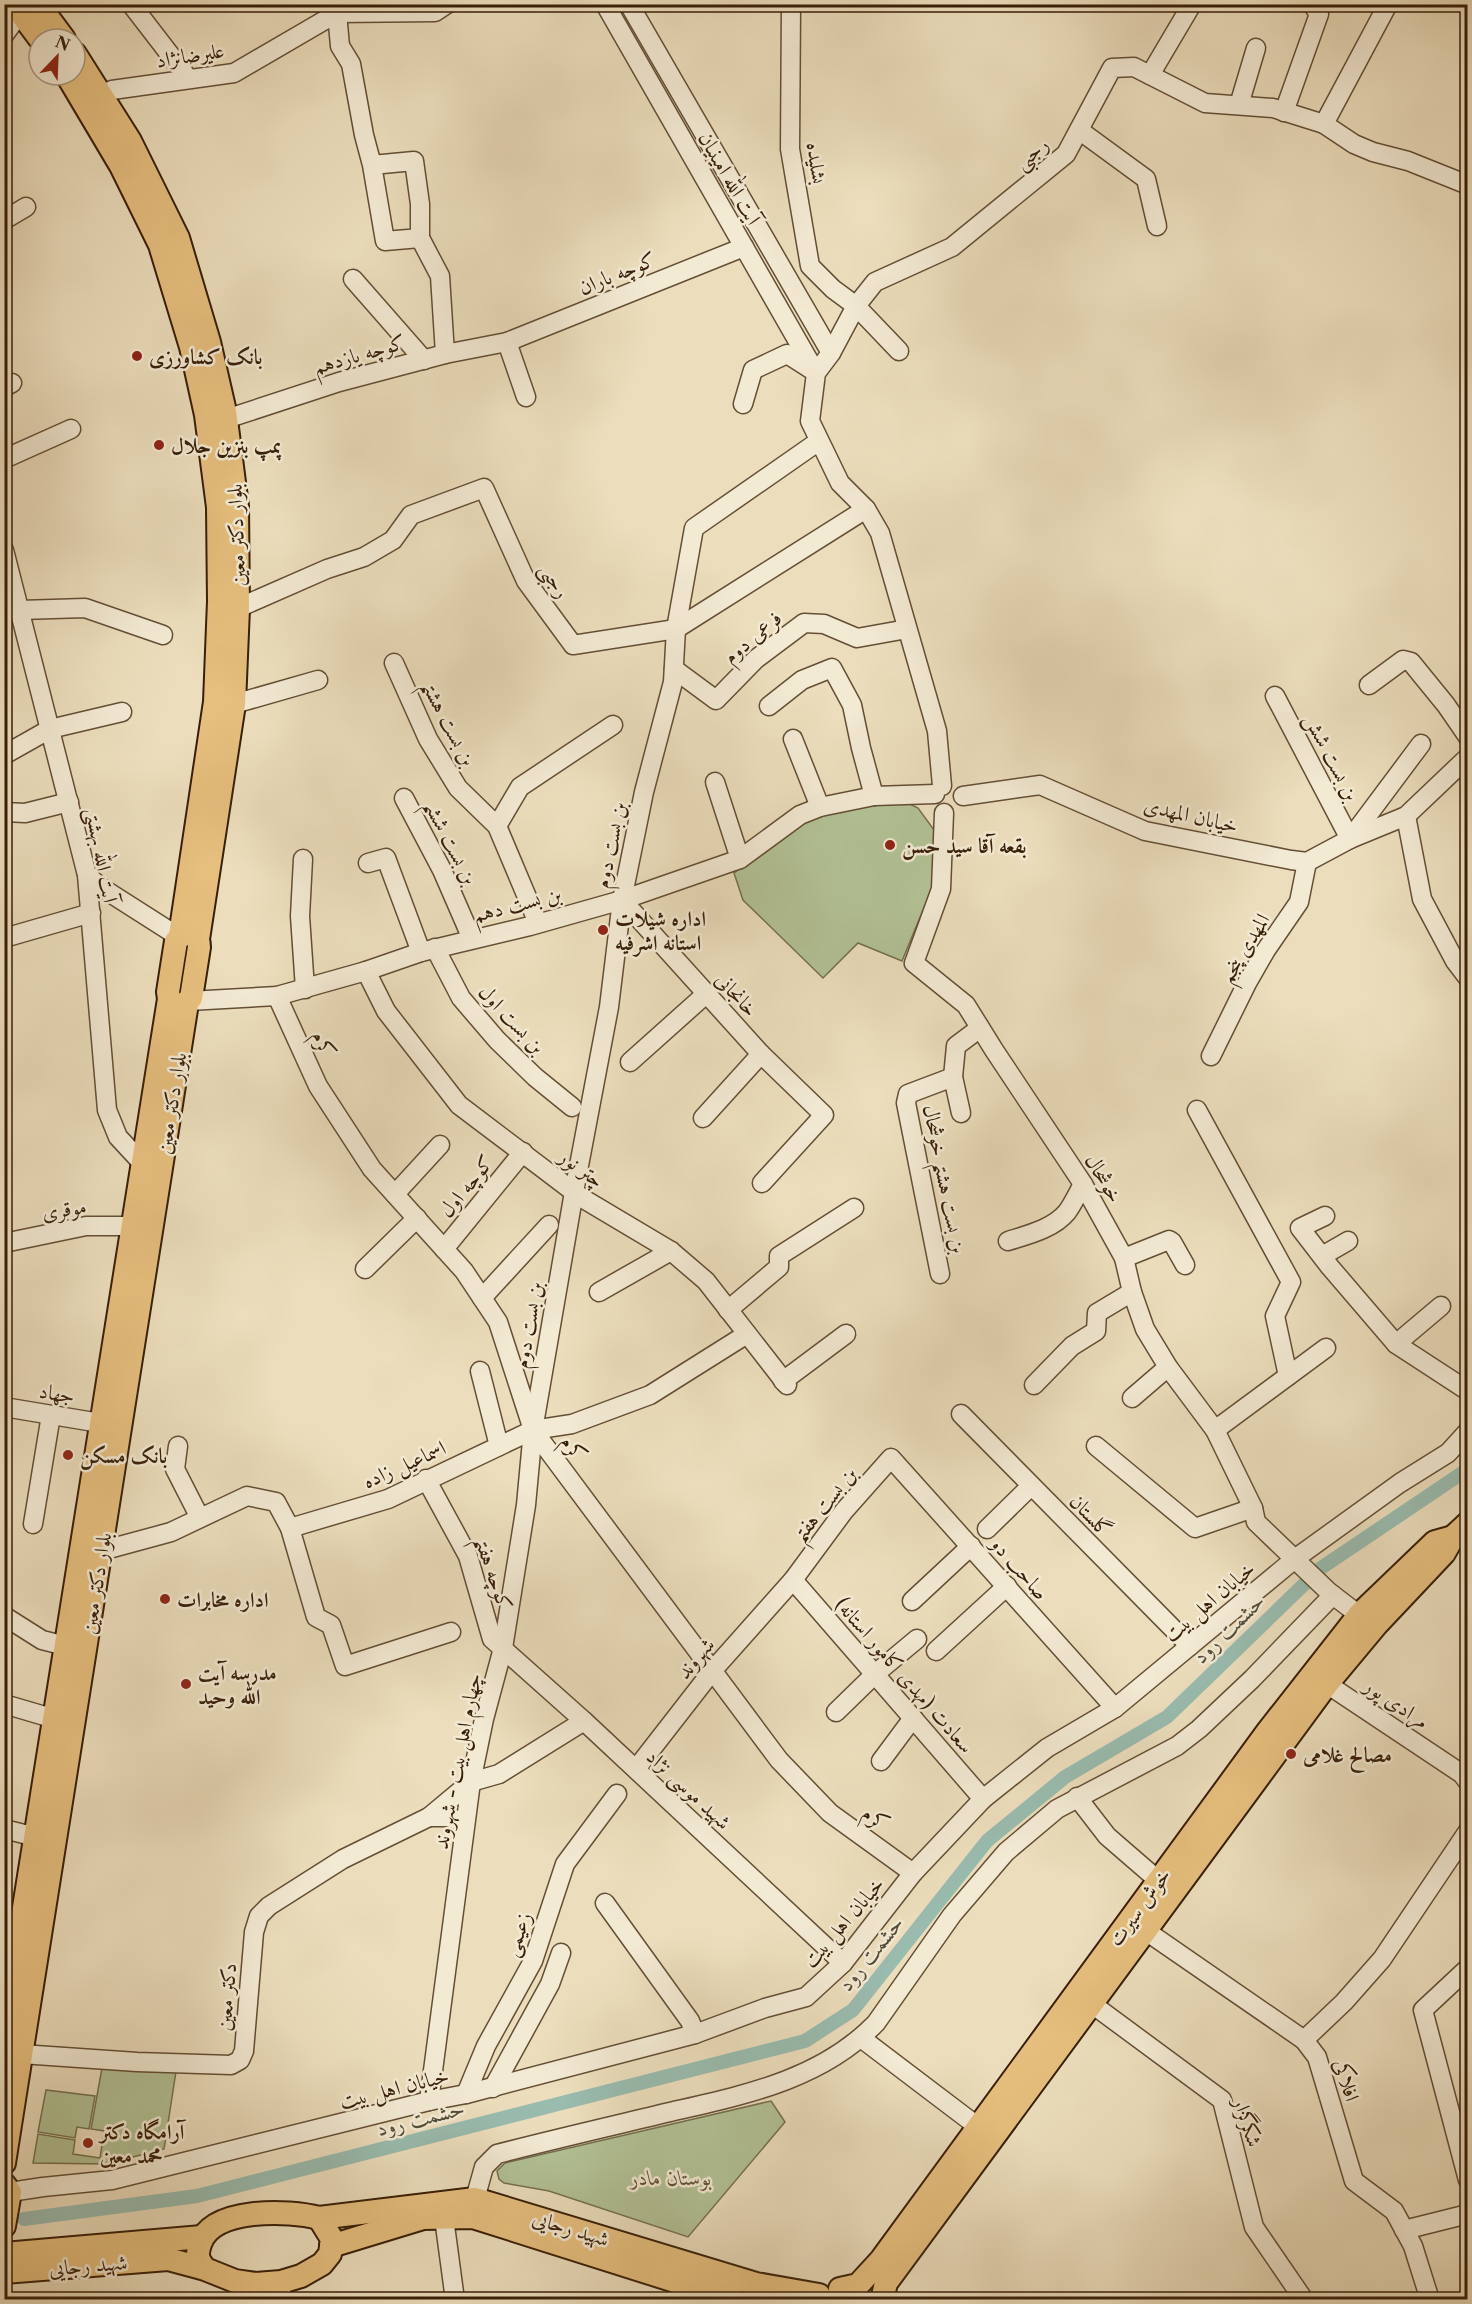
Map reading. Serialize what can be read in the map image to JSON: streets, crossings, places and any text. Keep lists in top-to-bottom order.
{
  "streets": {
    "main road": ["بلوار دکتر معین", "خوش سیرت", "شهید رجایی"],
    "street": [
      "علیرضانژاد",
      "رجبی",
      "بشلیده",
      "آیت الله امینیان",
      "کوچه باران",
      "کوچه یازدهم",
      "فرعی دوم",
      "بن بست هشتم",
      "بن بست شش",
      "خيابان المهدی",
      "بن بست ششم",
      "بن بست دوم",
      "آیت الله بهشتی",
      "بن بست دهم",
      "المهدی پنجم",
      "خانجانی",
      "بن بست اول",
      "کرم",
      "چتر نور",
      "خوشحال",
      "بن بست هشتم خوشحال",
      "کوچه اول",
      "موقری",
      "جهاد",
      "اسماعیل زاده",
      "بن بست هفتم",
      "گلستان",
      "صاحب دو",
      "کوچه هفتم",
      "خیابان اهل بیت",
      "شهروند",
      "سعادت (مهدی کامور استانه)",
      "مرادی پور",
      "چهارم اهل بیت - شهروند",
      "شهید موسی نژاد",
      "زعیمی",
      "دکتر معین",
      "افلاکی",
      "شکرگزار"
    ]
  },
  "crossings": [
    ["علیرضانژاد", "بلوار دکتر معین"],
    ["رجبی", "بشلیده"],
    ["رجبی", "آیت الله امینیان"],
    ["رجبی", "بلوار دکتر معین"],
    ["رجبی", "فرعی دوم"],
    ["رجبی", "خيابان المهدی"],
    ["رجبی", "بن بست دوم"],
    ["رجبی", "بن بست دهم"],
    ["رجبی", "خوشحال"],
    ["آیت الله امینیان", "کوچه باران"],
    ["کوچه باران", "کوچه یازدهم"],
    ["کوچه یازدهم", "بلوار دکتر معین"],
    ["بلوار دکتر معین", "آیت الله بهشتی"],
    ["بلوار دکتر معین", "بن بست دهم"],
    ["بلوار دکتر معین", "موقری"],
    ["بلوار دکتر معین", "جهاد"],
    ["بلوار دکتر معین", "دکتر معین"],
    ["فرعی دوم", "بن بست دوم"],
    ["بن بست هشتم", "بن بست دهم"],
    ["خيابان المهدی", "بن بست دهم"],
    ["خيابان المهدی", "المهدی پنجم"],
    ["خيابان المهدی", "خوشحال"],
    ["بن بست ششم", "بن بست دهم"],
    ["بن بست دوم", "بن بست دهم"],
    ["بن بست دوم", "خانجانی"],
    ["بن بست دوم", "کرم"],
    ["بن بست دوم", "چتر نور"],
    ["بن بست دوم", "اسماعیل زاده"],
    ["بن بست دوم", "چهارم اهل بیت - شهروند"],
    ["بن بست دهم", "خانجانی"],
    ["بن بست دهم", "بن بست اول"],
    ["بن بست دهم", "کرم"],
    ["بن بست دهم", "چتر نور"],
    ["بن بست دهم", "خوشحال"],
    ["کرم", "کوچه اول"],
    ["کرم", "اسماعیل زاده"],
    ["کرم", "خیابان اهل بیت"],
    ["کرم", "شهروند"],
    ["کرم", "چهارم اهل بیت - شهروند"],
    ["چتر نور", "کوچه اول"],
    ["چتر نور", "اسماعیل زاده"],
    ["خوشحال", "بن بست هشتم خوشحال"],
    ["خوشحال", "خیابان اهل بیت"],
    ["خوشحال", "خوش سیرت"],
    ["اسماعیل زاده", "کوچه هفتم"],
    ["اسماعیل زاده", "چهارم اهل بیت - شهروند"],
    ["بن بست هفتم", "صاحب دو"],
    ["بن بست هفتم", "شهروند"],
    ["بن بست هفتم", "سعادت (مهدی کامور استانه)"],
    ["گلستان", "خیابان اهل بیت"],
    ["صاحب دو", "خیابان اهل بیت"],
    ["کوچه هفتم", "چهارم اهل بیت - شهروند"],
    ["کوچه هفتم", "شهید موسی نژاد"],
    ["خیابان اهل بیت", "سعادت (مهدی کامور استانه)"],
    ["خیابان اهل بیت", "چهارم اهل بیت - شهروند"],
    ["خیابان اهل بیت", "شهید موسی نژاد"],
    ["خیابان اهل بیت", "زعیمی"],
    ["شهروند", "سعادت (مهدی کامور استانه)"],
    ["شهروند", "شهید موسی نژاد"],
    ["مرادی پور", "خوش سیرت"],
    ["چهارم اهل بیت - شهروند", "شهید موسی نژاد"],
    ["چهارم اهل بیت - شهروند", "دکتر معین"],
    ["خوش سیرت", "افلاکی"],
    ["خوش سیرت", "شکرگزار"],
    ["خوش سیرت", "شهید رجایی"]
  ],
  "water": ["حشمت رود"],
  "parks": ["بوستان مادر"],
  "places": [
    "بانک کشاورزی",
    "پمپ بنزین جلال",
    "بقعه آقا سید حسن",
    "اداره شیلات استانه اشرفیه",
    "بانک مسکن",
    "اداره مخابرات",
    "مدرسه آیت الله وحید",
    "مصالح غلامی",
    "آرامگاه دکتر محمد معین"
  ],
  "north": "top right"
}
